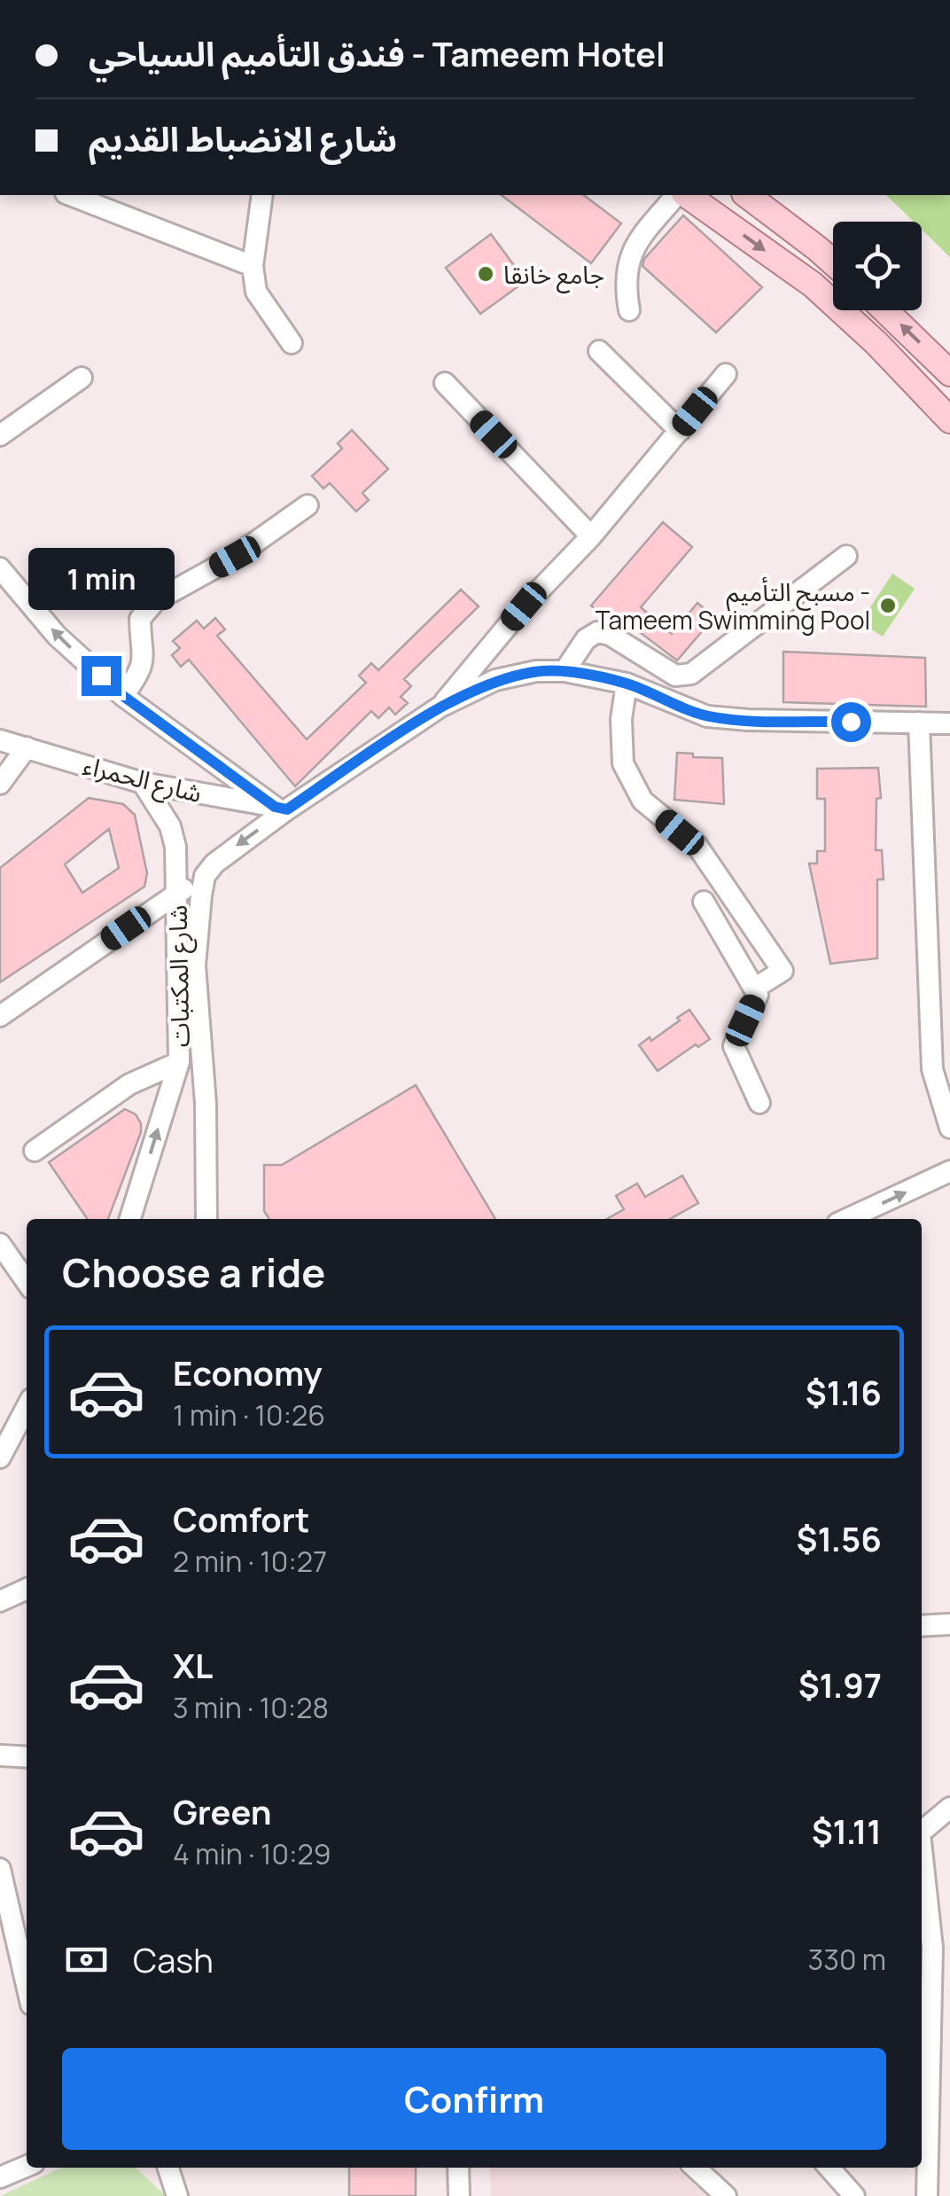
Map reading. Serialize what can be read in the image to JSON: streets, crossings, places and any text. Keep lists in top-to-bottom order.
{
  "streets": {
    "street": ["شارع الحمراء", "شارع المكتبات"]
  },
  "crossings": [
    ["شارع الحمراء", "شارع المكتبات"]
  ],
  "places": ["جامع خانقا", "مسبح التأميم - Tameem Swimming Pool"],
  "page": {
    "banner": ["فندق التأميم السياحي - Tameem Hotel", "شارع الانضباط القديم"],
    "bubble": "1 min",
    "heading": "Choose a ride",
    "list": [
      {
        "name": "Economy",
        "note": "1 min · 10:26",
        "value": "$1.16"
      },
      {
        "name": "Comfort",
        "note": "2 min · 10:27",
        "value": "$1.56"
      },
      {
        "name": "XL",
        "note": "3 min · 10:28",
        "value": "$1.97"
      },
      {
        "name": "Green",
        "note": "4 min · 10:29",
        "value": "$1.11"
      }
    ],
    "pay": ["Cash", "330 m"],
    "buttons": "Confirm"
  }
}
